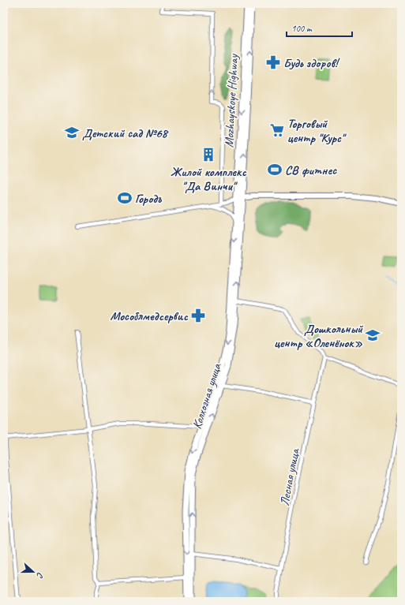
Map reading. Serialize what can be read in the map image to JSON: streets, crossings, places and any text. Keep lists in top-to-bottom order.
{
  "streets": {
    "main road": ["Mozhayskoye Highway", "Колхозная улица"],
    "street": ["Лесная улица"]
  },
  "crossings": [
    ["Mozhayskoye Highway", "Колхозная улица"]
  ],
  "places": {
    "pharmacy": ["Будь здоров!", "Мособлмедсервис"],
    "supermarket": ["Торговый центр \"Курс\""],
    "school or university": ["Детский сад №68", "Дошкольный центр «Оленёнок»"],
    "building": ["Жилой комплекс \"Да Винчи\""],
    "sports": ["СВ фитнес", "Городъ"]
  },
  "scale_bar": "100 m",
  "north": "right"
}
